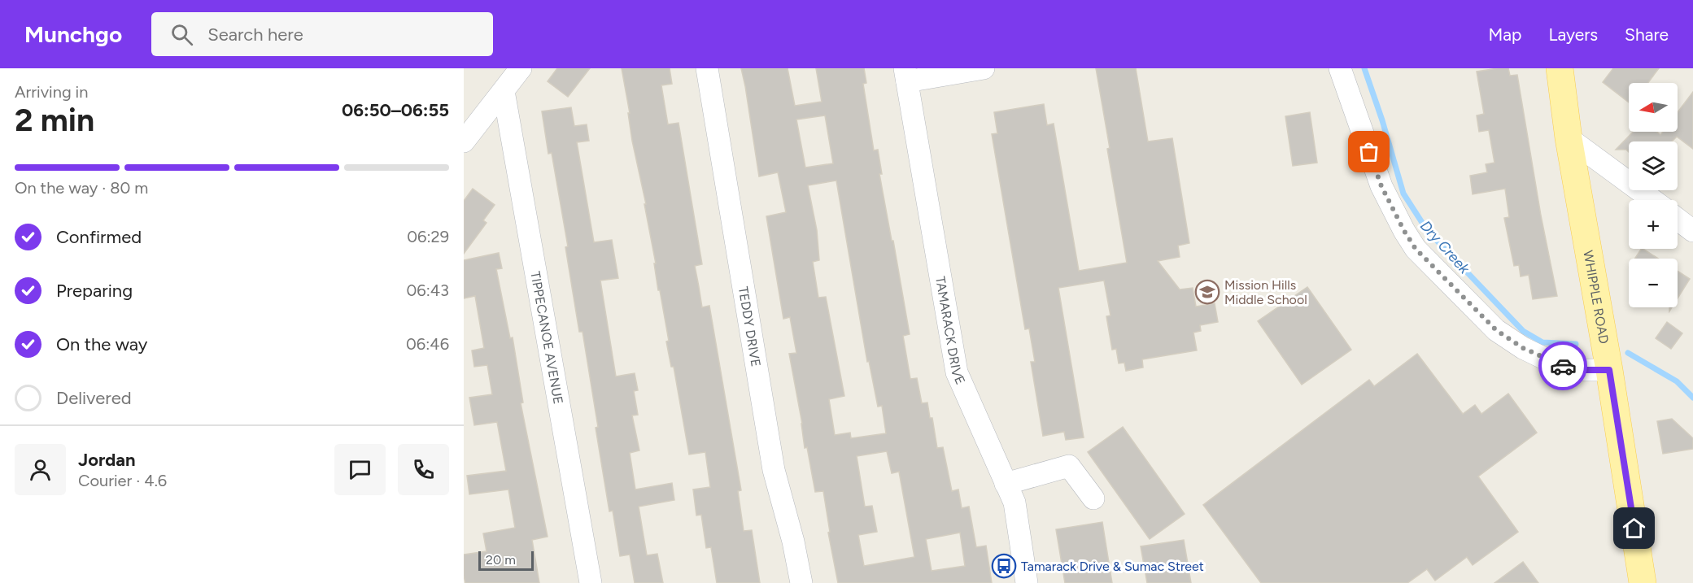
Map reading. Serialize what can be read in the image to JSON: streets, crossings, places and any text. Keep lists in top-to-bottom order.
{
  "streets": {
    "main road": ["WHIPPLE ROAD"],
    "street": ["TEDDY DRIVE", "TAMARACK DRIVE", "TIPPECANOE AVENUE"]
  },
  "water": ["Dry Creek"],
  "places": {
    "school or university": ["Mission Hills Middle School"],
    "bus stop": ["Tamarack Drive & Sumac Street"]
  },
  "scale_bar": "20 m",
  "north": "left",
  "page": {
    "header": "Munchgo",
    "search": "Search here",
    "nav": ["Map", "Layers", "Share"],
    "heading": ["2 min", "Arriving in", "06:50–06:55"],
    "panel": ["Jordan", "Courier · 4.6"],
    "map_buttons": ["+", "−"],
    "bar": "On the way · 80 m",
    "list": [
      ["Confirmed", "06:29"],
      ["Preparing", "06:43"],
      ["On the way", "06:46"],
      "Delivered"
    ],
    "scale": "20 m"
  }
}
